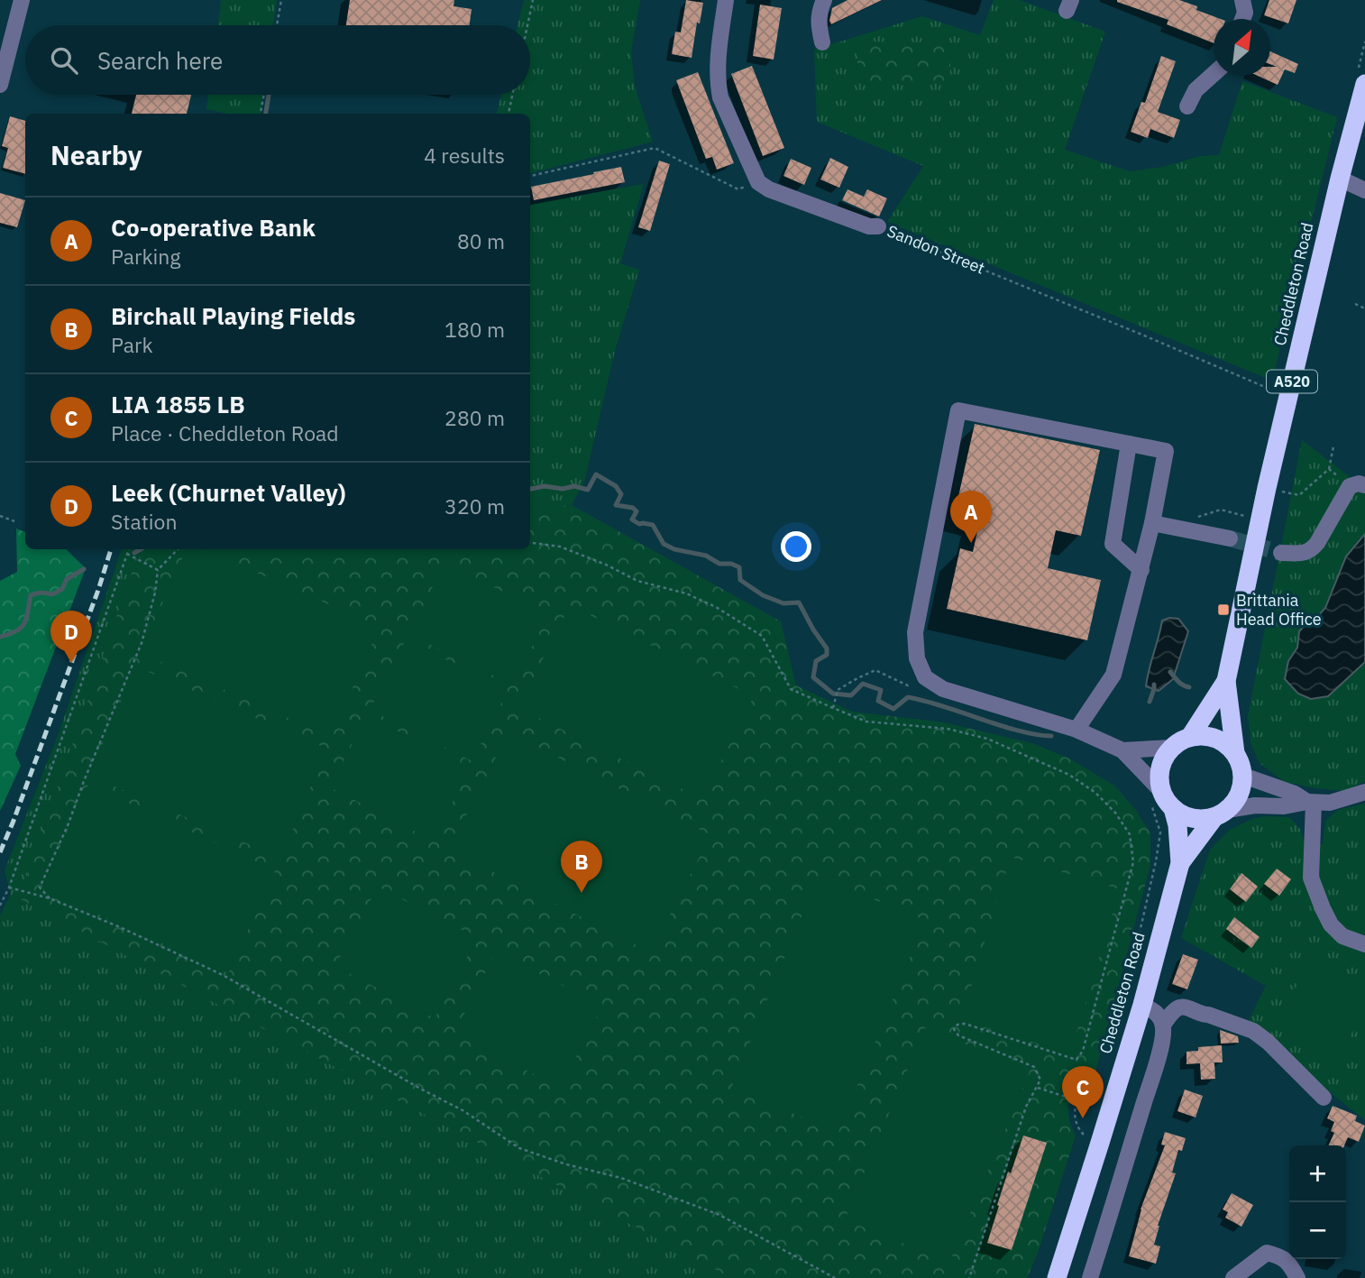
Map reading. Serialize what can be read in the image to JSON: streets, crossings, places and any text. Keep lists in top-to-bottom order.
{
  "streets": {
    "highway": ["Cheddleton Road", "A520"],
    "street": ["Sandon Street"]
  },
  "crossings": [
    ["Sandon Street", "Cheddleton Road"]
  ],
  "places": {
    "transit": ["Brittania Head Office"]
  },
  "north": "top right",
  "page": {
    "search": "Search here",
    "heading": ["Nearby", "4 results"],
    "list": [
      {
        "mark": "A",
        "name": "Co-operative Bank",
        "note": "Parking",
        "value": "80 m"
      },
      {
        "mark": "B",
        "name": "Birchall Playing Fields",
        "note": "Park",
        "value": "180 m"
      },
      {
        "mark": "C",
        "name": "LIA 1855 LB",
        "note": "Place · Cheddleton Road",
        "value": "280 m"
      },
      {
        "mark": "D",
        "name": "Leek (Churnet Valley)",
        "note": "Station",
        "value": "320 m"
      }
    ],
    "pins": [
      "A",
      "D",
      "B",
      "C"
    ],
    "map_buttons": ["+", "−"]
  }
}
